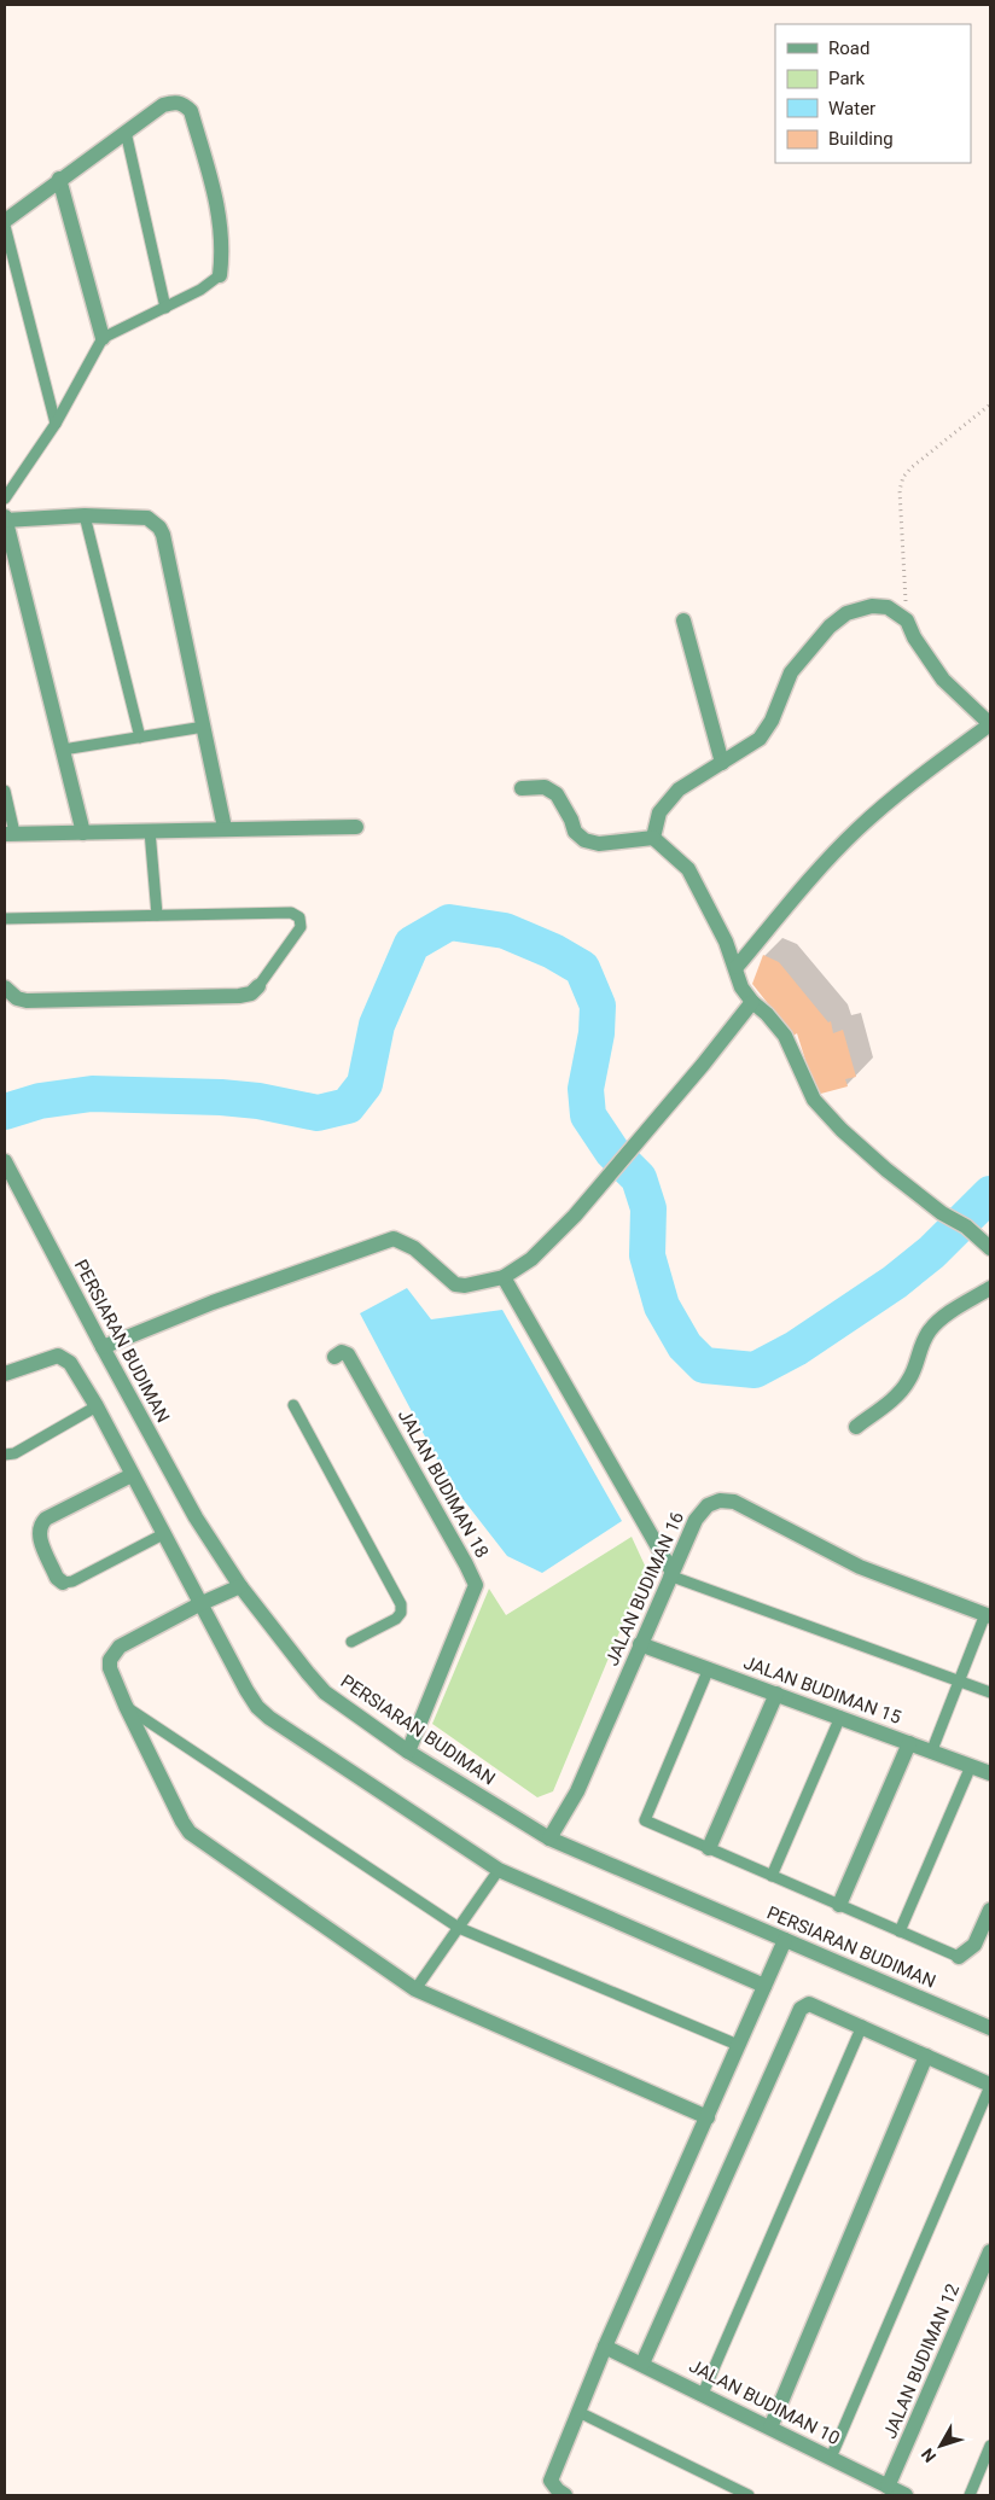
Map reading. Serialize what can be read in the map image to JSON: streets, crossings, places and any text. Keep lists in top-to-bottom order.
{
  "streets": {
    "street": [
      "PERSIARAN BUDIMAN",
      "JALAN BUDIMAN 18",
      "JALAN BUDIMAN 16",
      "JALAN BUDIMAN 15",
      "JALAN BUDIMAN 12",
      "JALAN BUDIMAN 10"
    ]
  },
  "crossings": [
    ["PERSIARAN BUDIMAN", "JALAN BUDIMAN 18"],
    ["PERSIARAN BUDIMAN", "JALAN BUDIMAN 16"],
    ["JALAN BUDIMAN 16", "JALAN BUDIMAN 15"],
    ["JALAN BUDIMAN 12", "JALAN BUDIMAN 10"]
  ],
  "legend": [
    "Road",
    "Park",
    "Water",
    "Building"
  ],
  "north": "bottom left"
}
